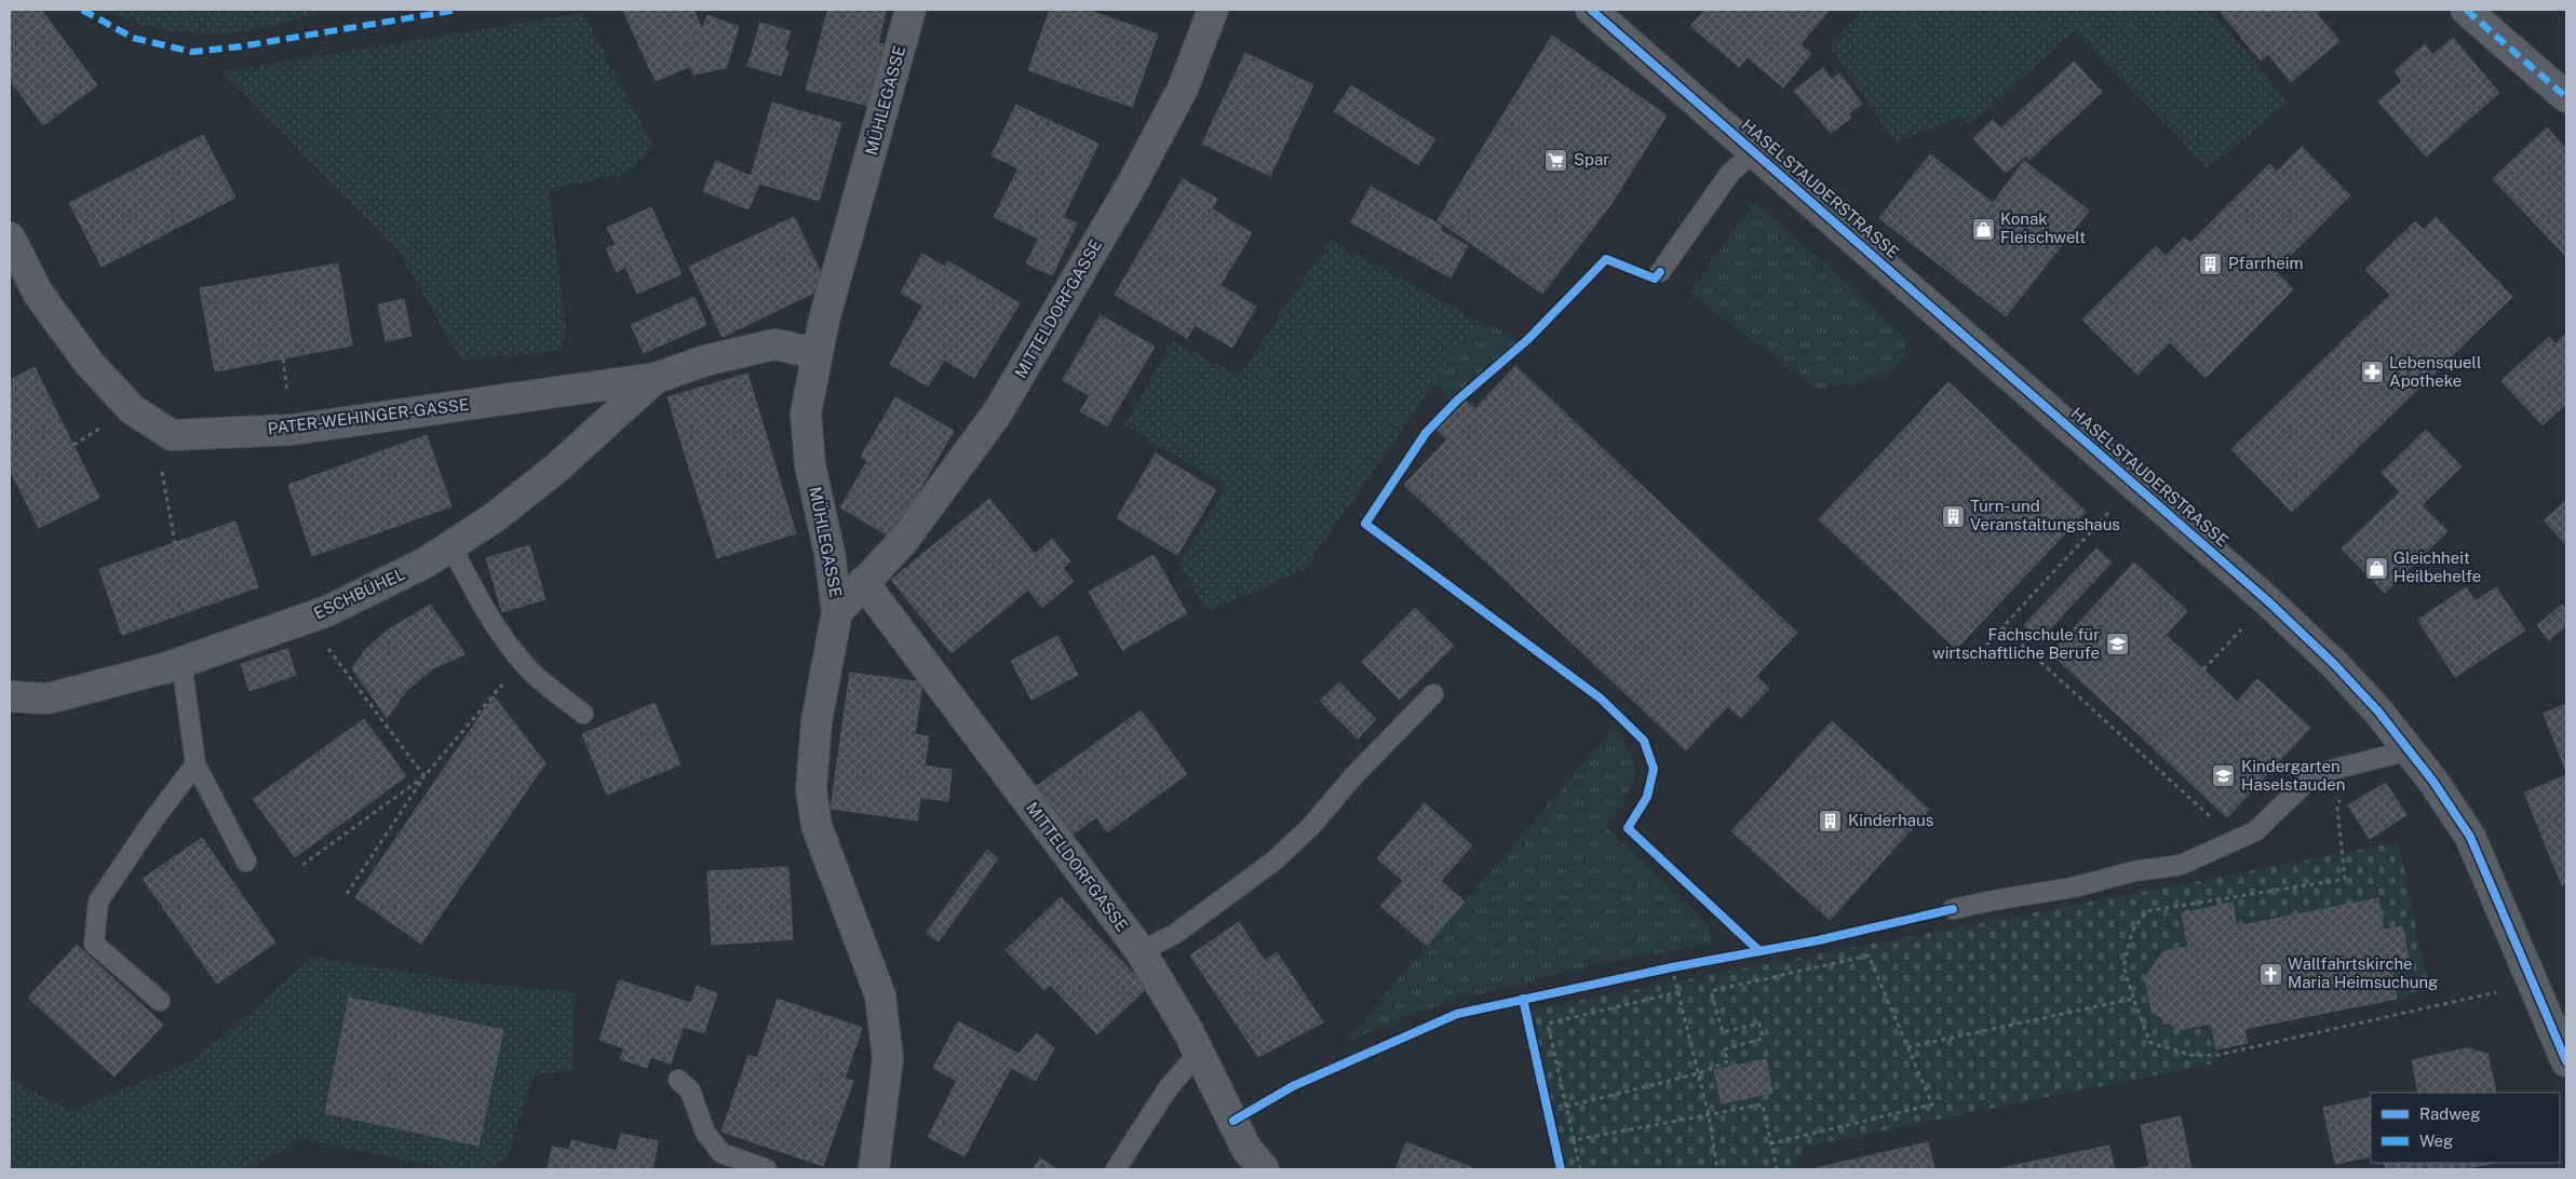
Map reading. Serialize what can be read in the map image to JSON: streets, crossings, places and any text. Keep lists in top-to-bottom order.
{
  "streets": {
    "main road": ["HASELSTAUDERSTRASSE"],
    "street": [
      "MÜHLEGASSE",
      "MITTELDORFGASSE",
      "PATER-WEHINGER-GASSE",
      "ESCHBÜHEL"
    ]
  },
  "crossings": [
    ["MÜHLEGASSE", "MITTELDORFGASSE"],
    ["MÜHLEGASSE", "PATER-WEHINGER-GASSE"],
    ["PATER-WEHINGER-GASSE", "ESCHBÜHEL"]
  ],
  "places": {
    "supermarket": ["Spar"],
    "shop": ["Konak Fleischwelt", "Gleichheit Heilbehelfe"],
    "building": ["Pfarrheim", "Turn- und Veranstaltungshaus", "Kinderhaus"],
    "pharmacy": ["Lebensquell Apotheke"],
    "school or university": ["Fachschule für wirtschaftliche Berufe", "Kindergarten Haselstauden"],
    "church": ["Wallfahrtskirche Maria Heimsuchung"]
  },
  "legend": ["Radweg", "Weg"]
}
